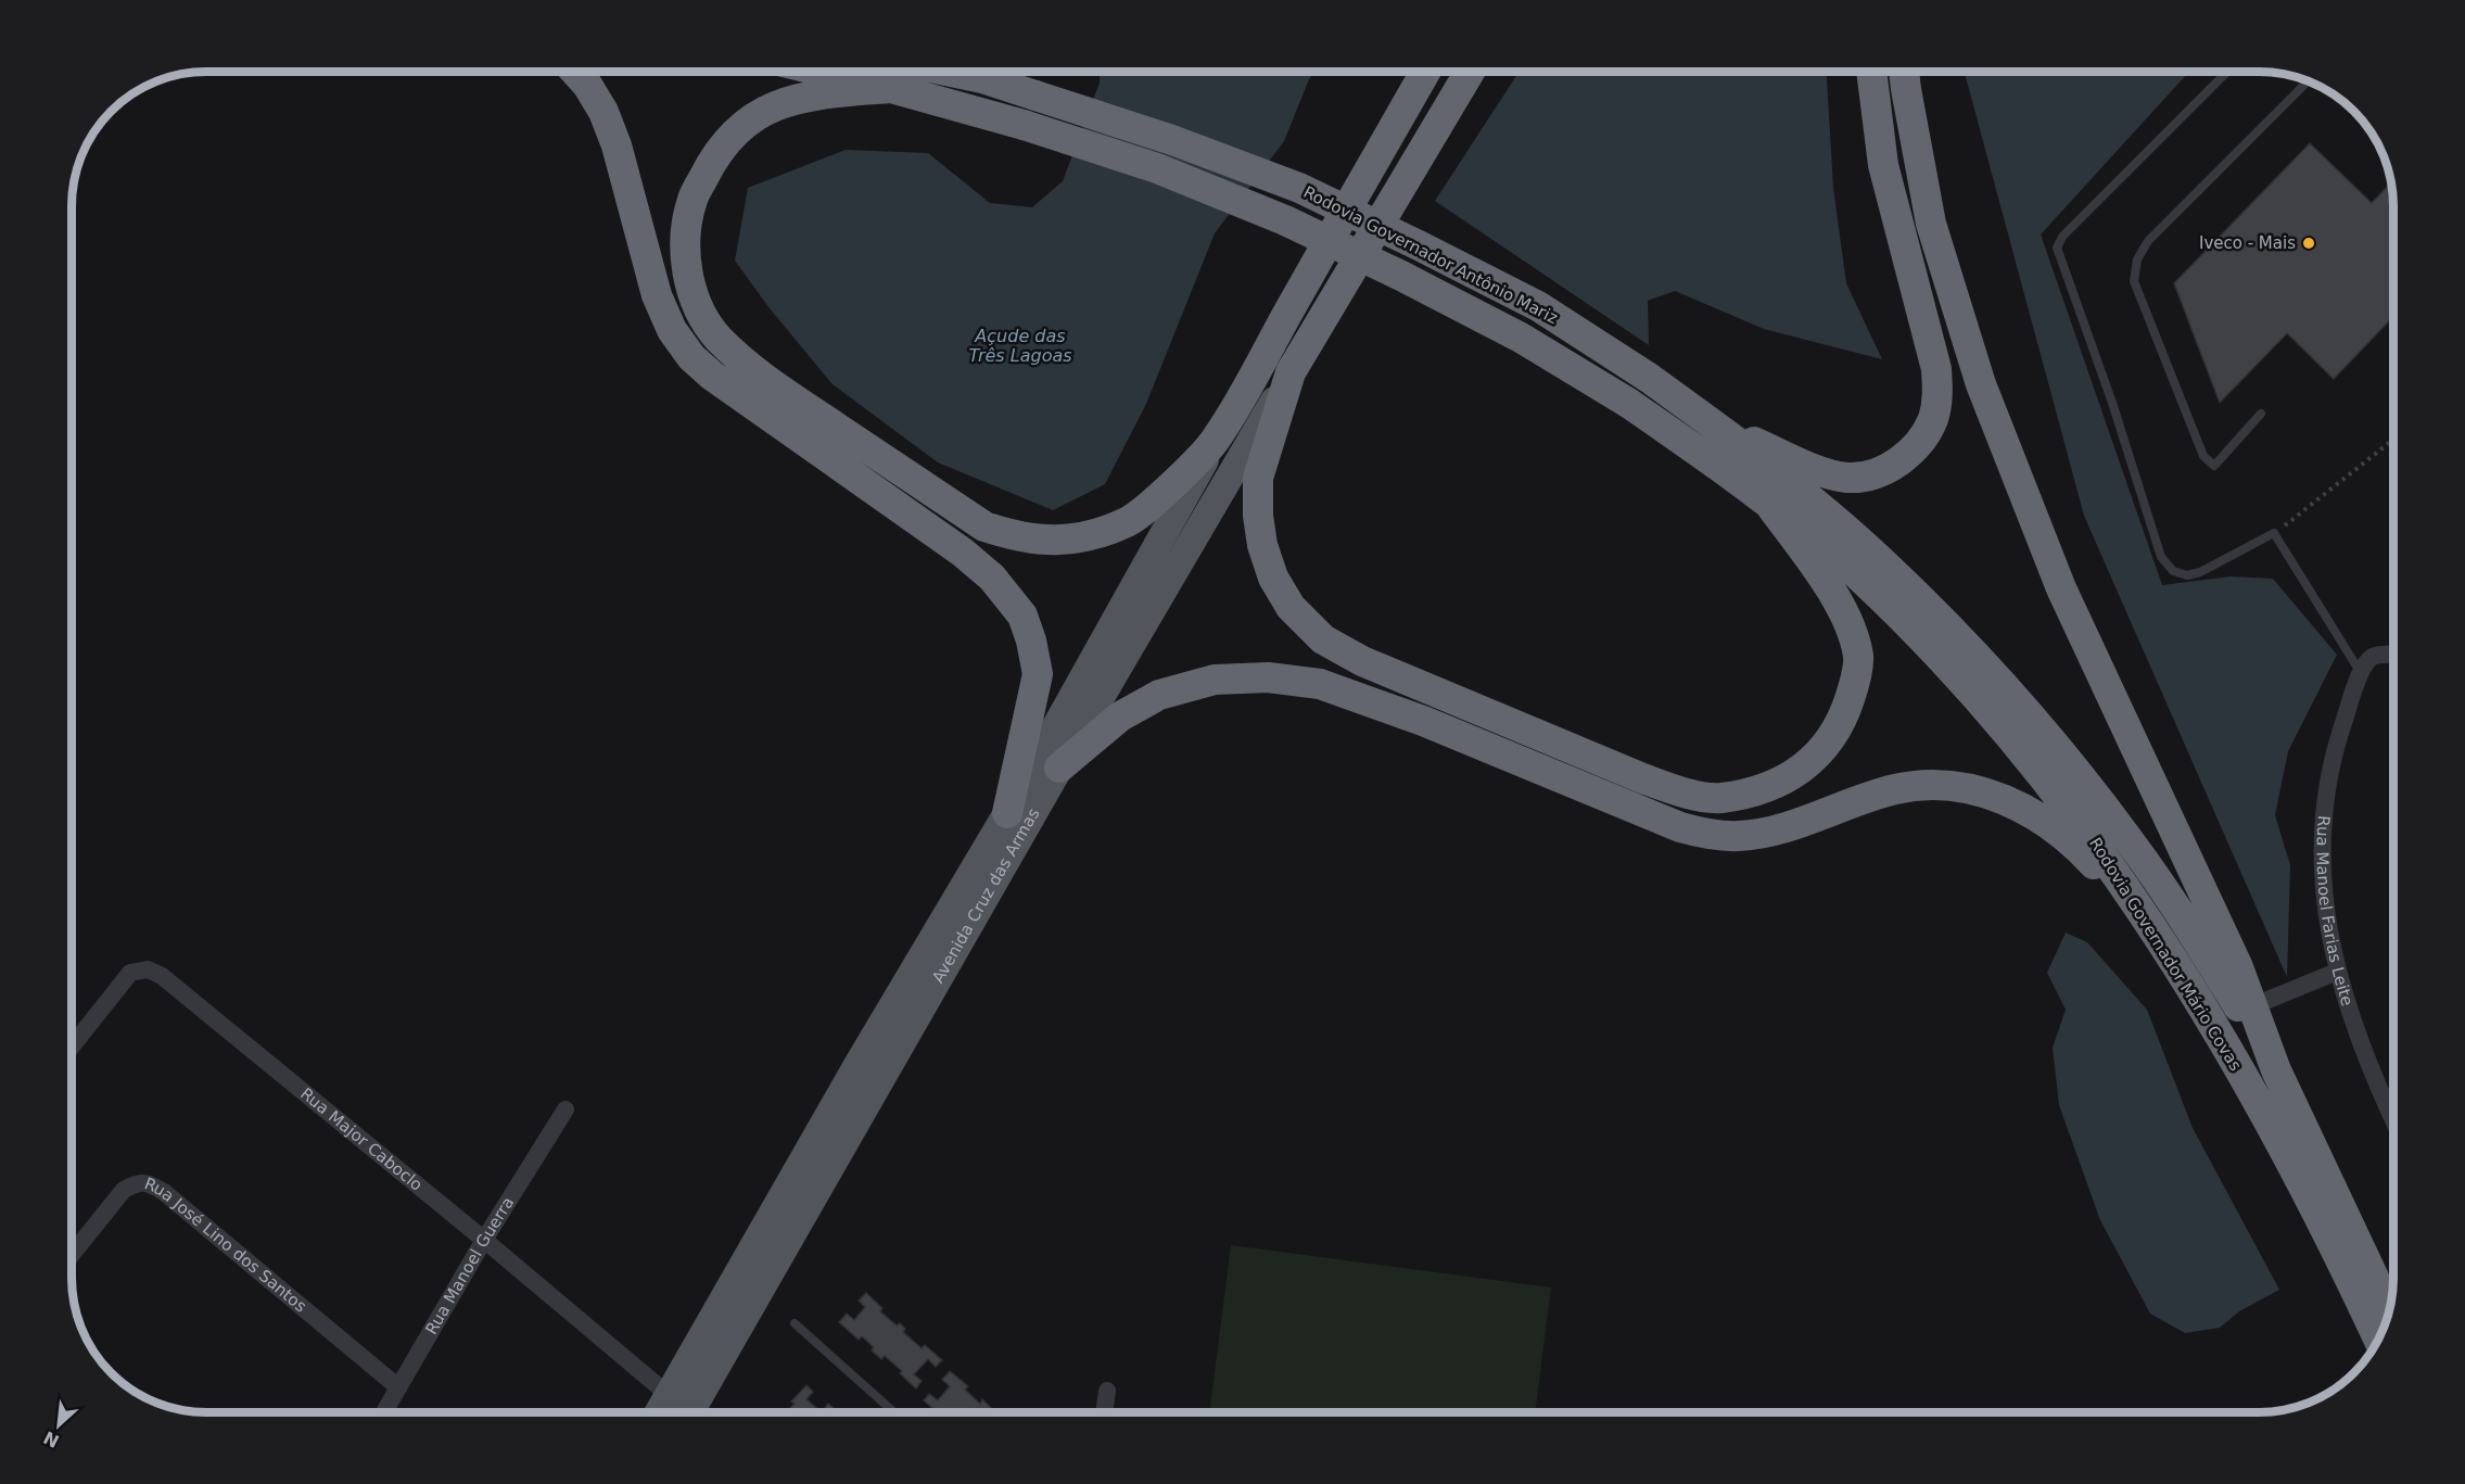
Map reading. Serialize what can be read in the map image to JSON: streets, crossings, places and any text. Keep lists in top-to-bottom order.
{
  "streets": {
    "highway": ["Rodovia Governador Antônio Mariz", "Rodovia Governador Mário Covas"],
    "main road": ["Avenida Cruz das Armas"],
    "street": [
      "Rua Manoel Farias Leite",
      "Rua Major Caboclo",
      "Rua José Lino dos Santos",
      "Rua Manoel Guerra"
    ]
  },
  "crossings": [
    ["Rodovia Governador Antônio Mariz", "Rodovia Governador Mário Covas"],
    ["Avenida Cruz das Armas", "Rua Major Caboclo"],
    ["Rua Major Caboclo", "Rua Manoel Guerra"],
    ["Rua José Lino dos Santos", "Rua Manoel Guerra"]
  ],
  "water": ["Açude das Três Lagoas"],
  "places": ["Iveco - Mais"],
  "north": "bottom left"
}
